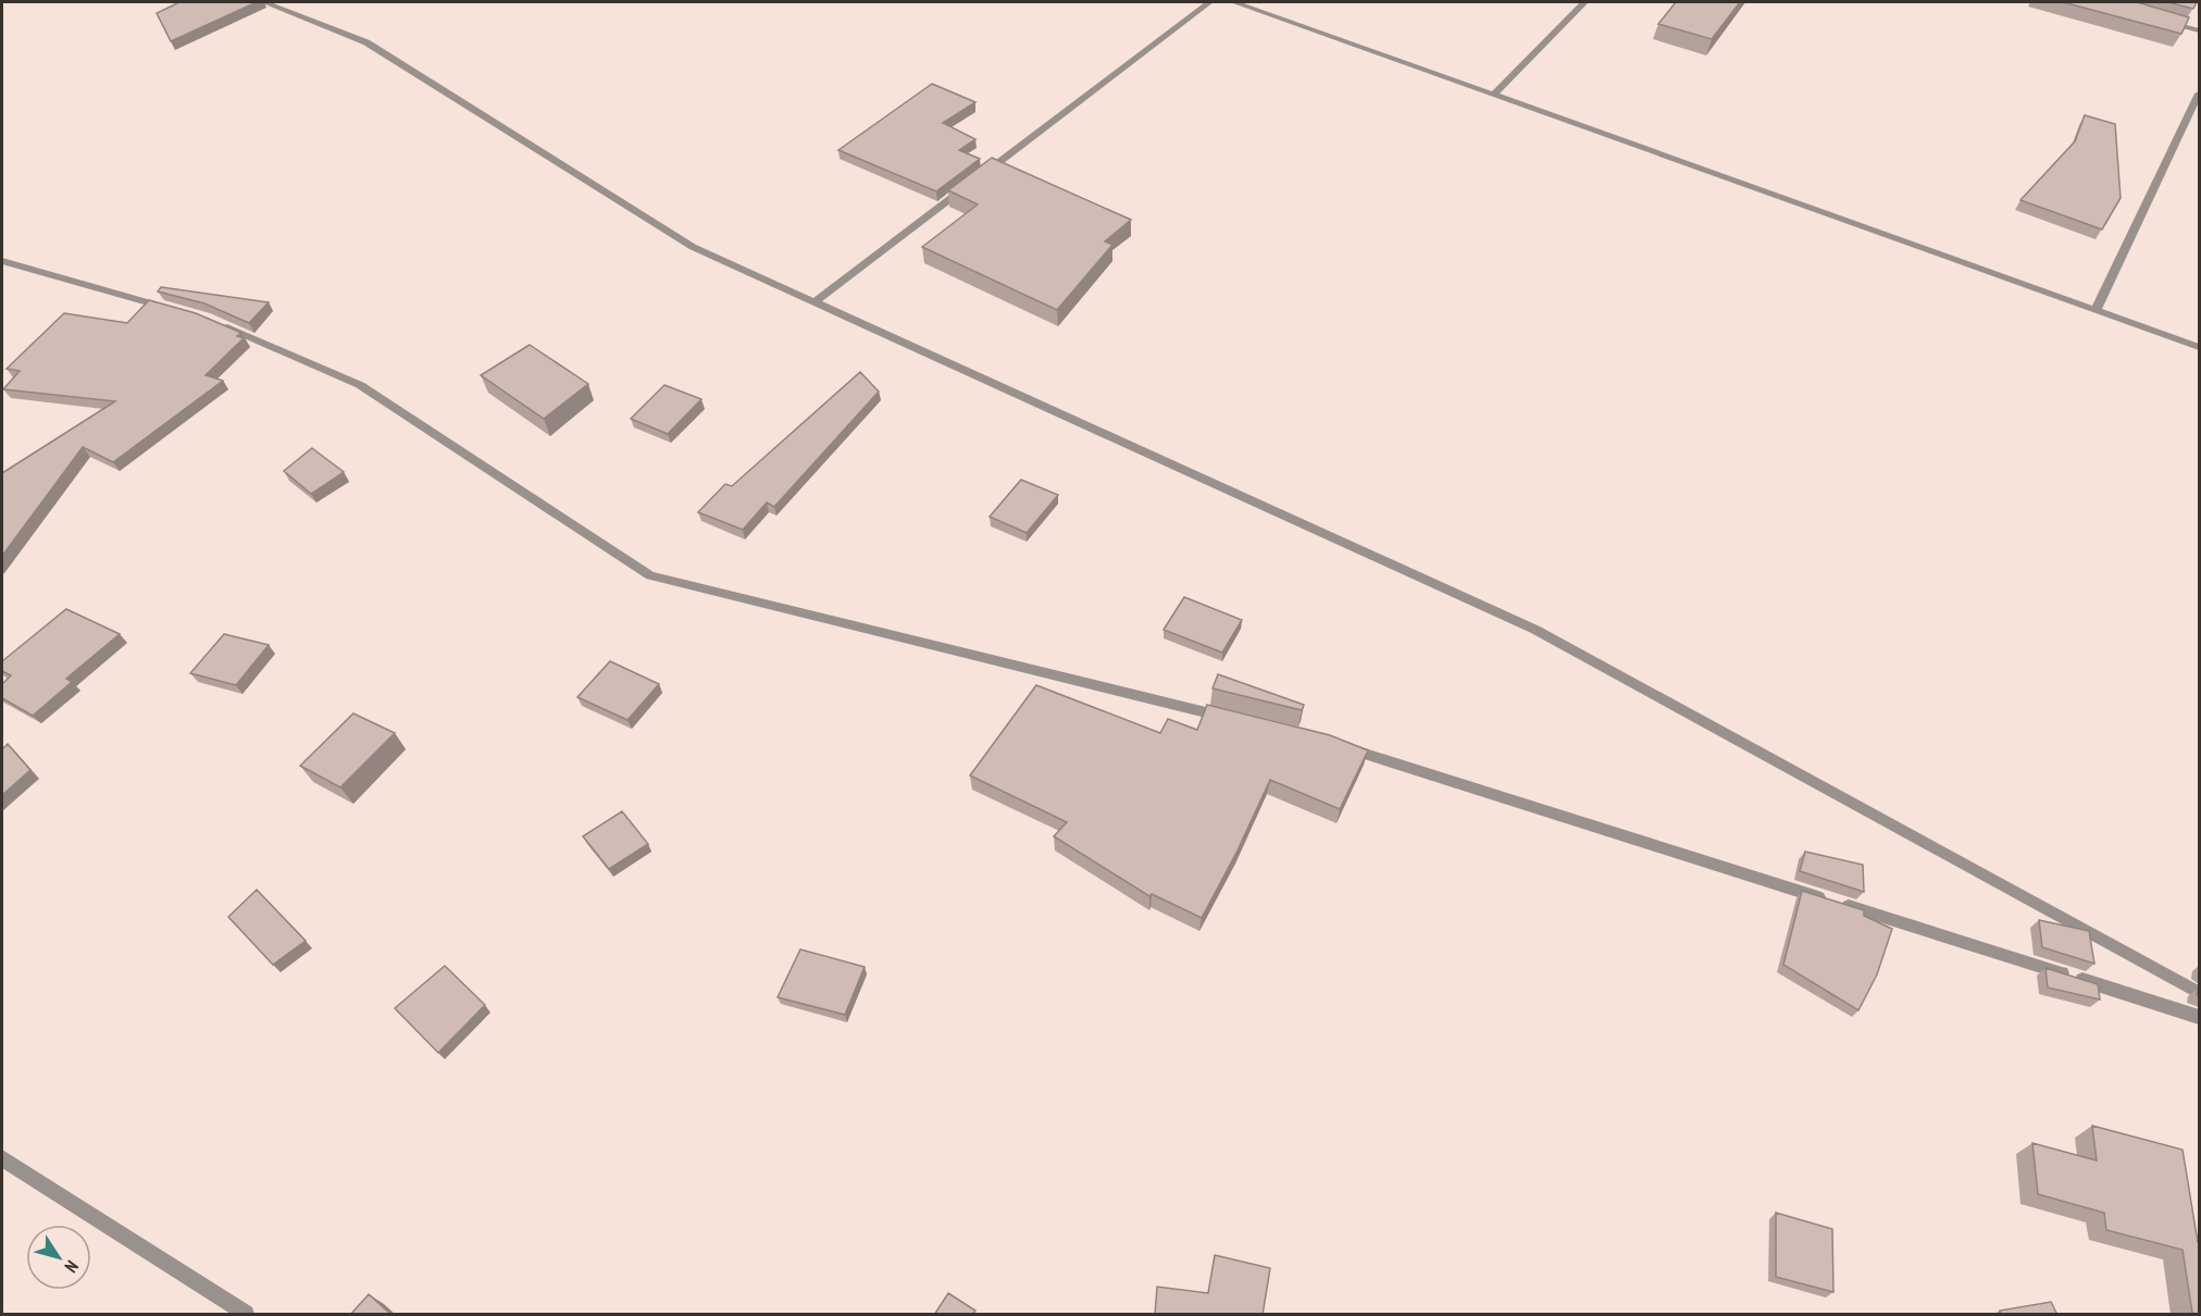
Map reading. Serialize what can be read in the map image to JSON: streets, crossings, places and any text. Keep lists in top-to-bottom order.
{
  "north": "bottom right"
}
